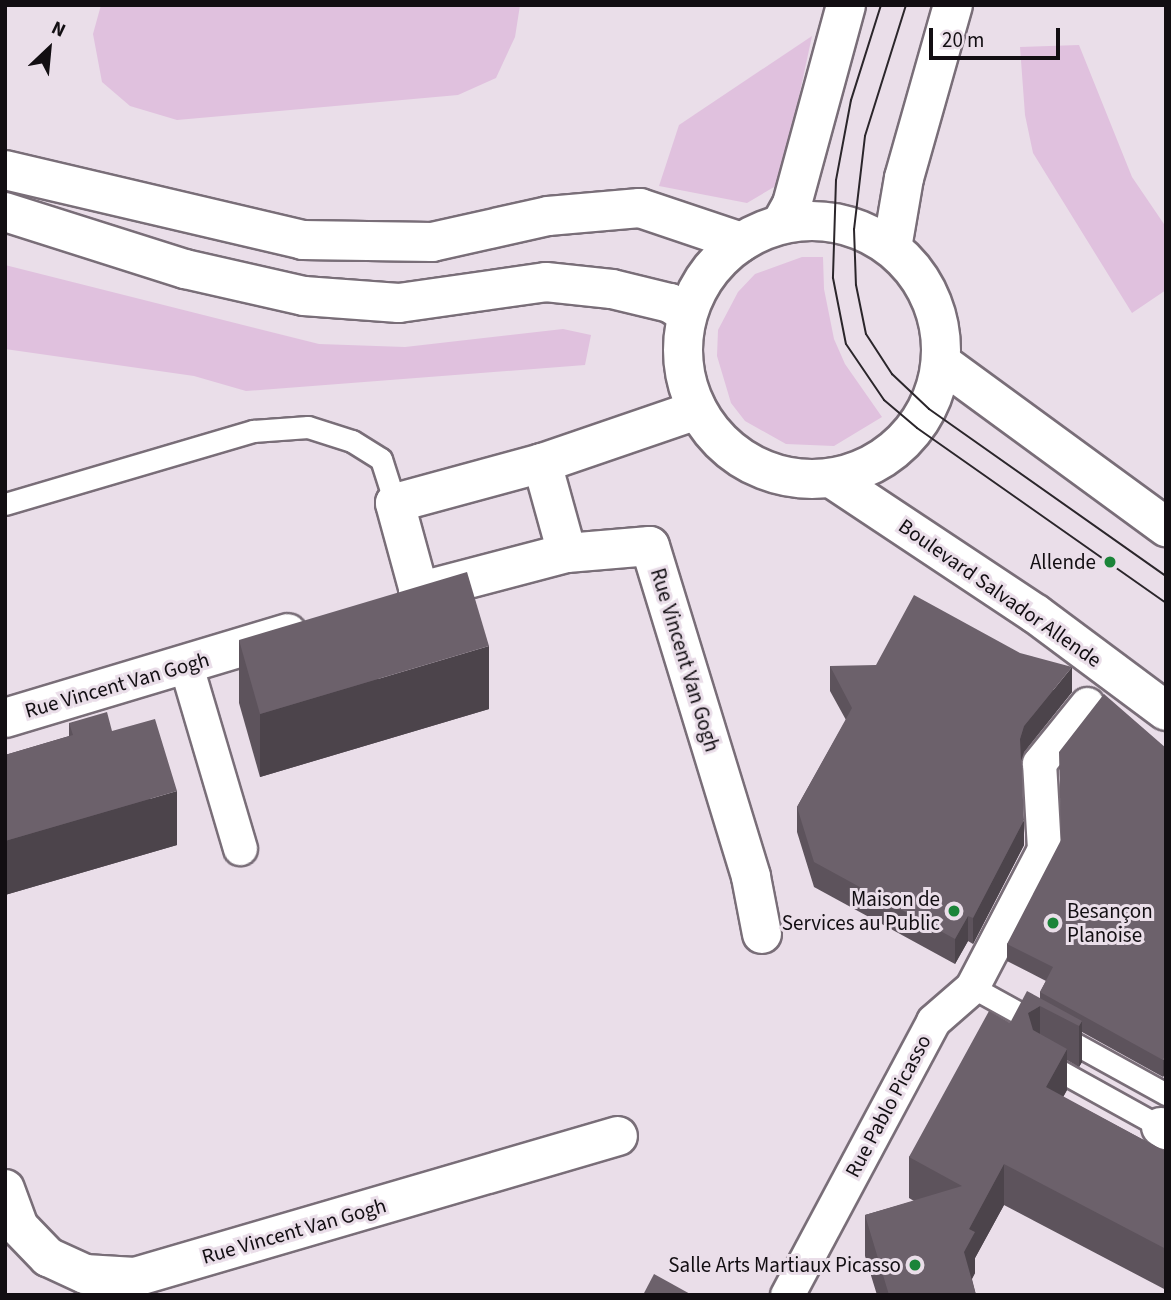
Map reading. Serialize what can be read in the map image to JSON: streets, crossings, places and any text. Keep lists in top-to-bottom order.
{
  "streets": {
    "street": ["Boulevard Salvador Allende", "Rue Vincent Van Gogh", "Rue Pablo Picasso"]
  },
  "places": [
    "Allende",
    "Maison de Services au Public",
    "Besançon Planoise",
    "Salle Arts Martiaux Picasso"
  ],
  "scale_bar": "20 m",
  "north": "top right"
}
